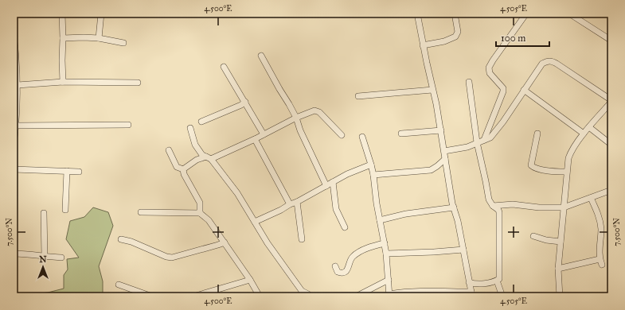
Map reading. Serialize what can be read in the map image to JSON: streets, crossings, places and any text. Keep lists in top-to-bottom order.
{
  "scale_bar": "100 m",
  "north": "top",
  "coordinates": ["4.500°E", "4.505°E", "7.500°N"]
}
